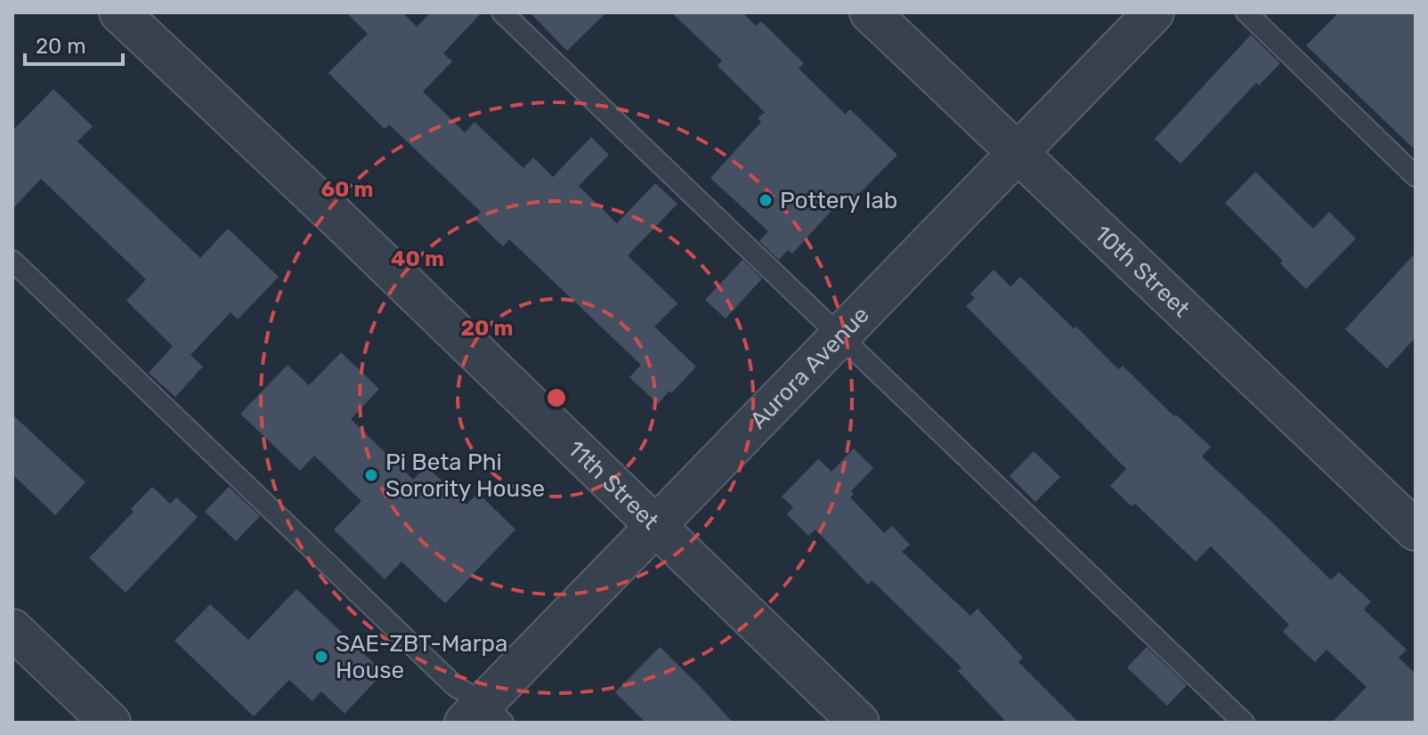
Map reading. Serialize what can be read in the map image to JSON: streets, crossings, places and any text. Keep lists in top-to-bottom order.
{
  "streets": {
    "street": ["10th Street", "Aurora Avenue", "11th Street"]
  },
  "crossings": [
    ["10th Street", "Aurora Avenue"],
    ["Aurora Avenue", "11th Street"]
  ],
  "places": ["Pottery lab", "Pi Beta Phi Sorority House", "SAE-ZBT-Marpa House"],
  "scale_bar": "20 m",
  "rings": ["60 m", "40 m", "20 m"]
}
